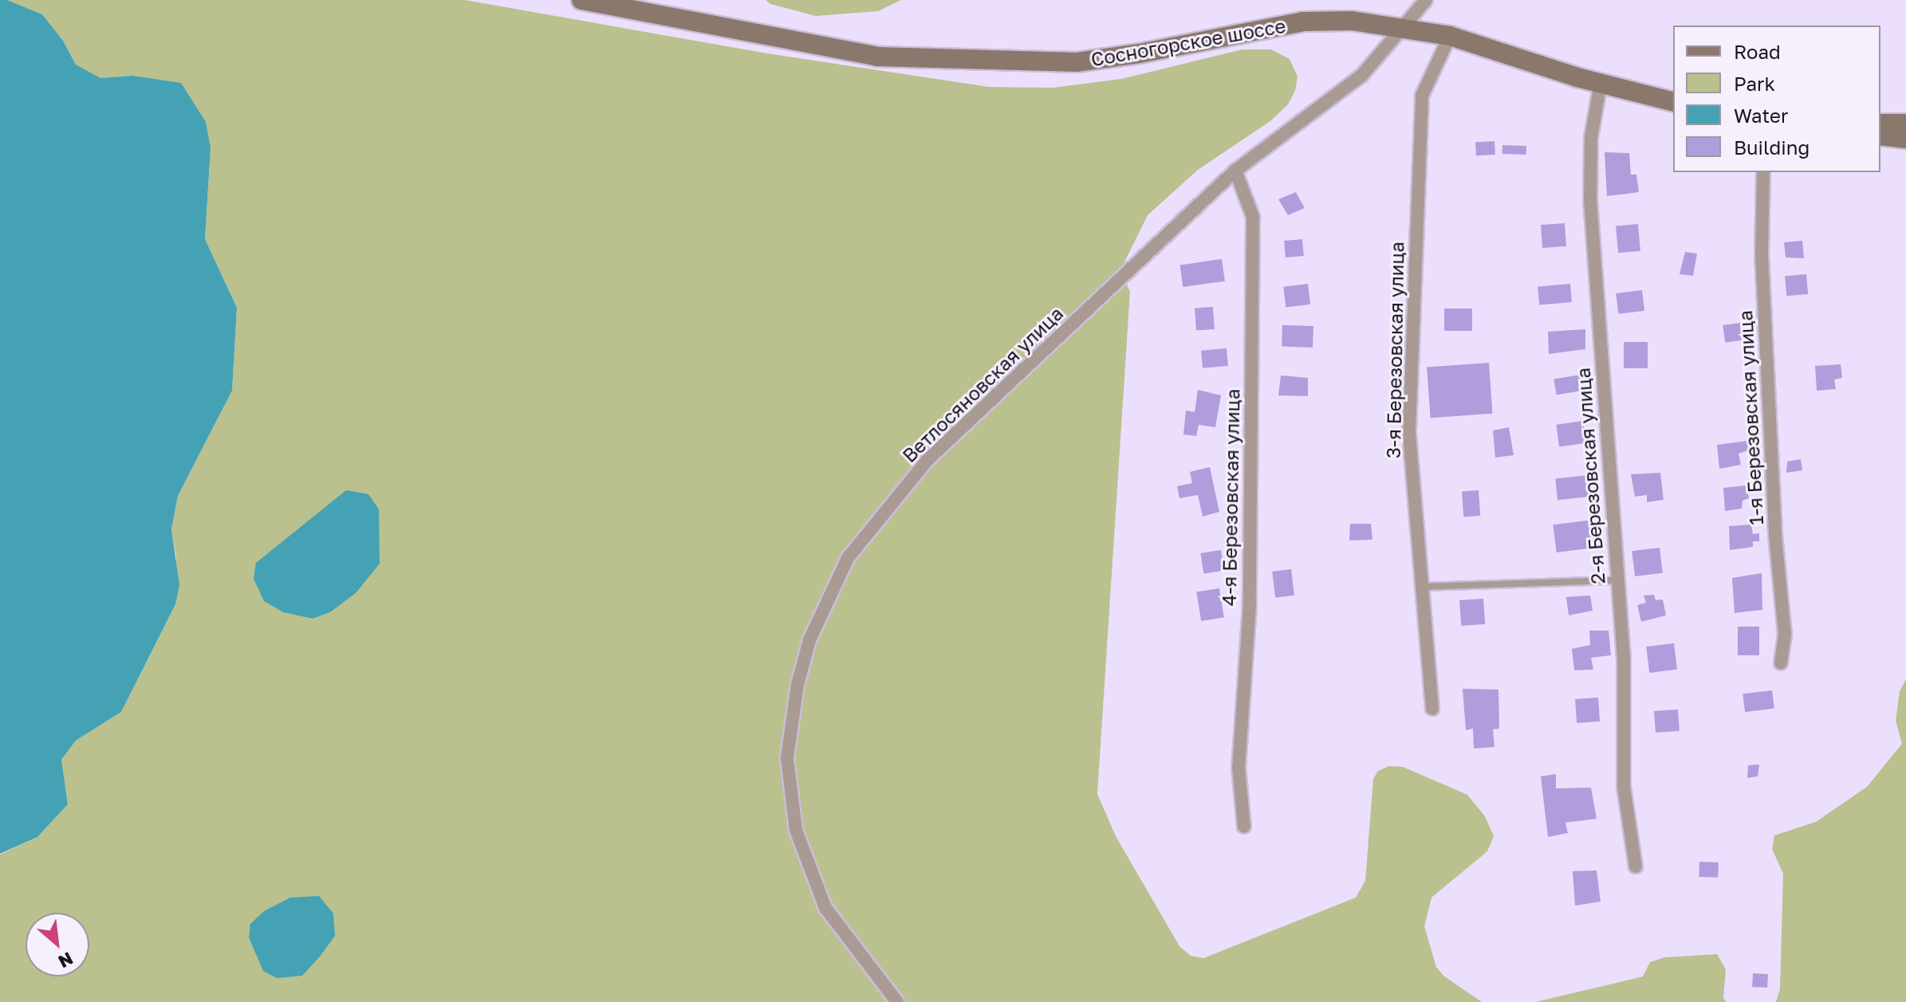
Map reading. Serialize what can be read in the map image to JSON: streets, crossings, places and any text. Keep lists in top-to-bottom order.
{
  "streets": {
    "main road": ["Сосногорское шоссе"],
    "street": [
      "3-я Березовская улица",
      "Ветлосяновская улица",
      "1-я Березовская улица",
      "2-я Березовская улица",
      "4-я Березовская улица"
    ]
  },
  "crossings": [
    ["Сосногорское шоссе", "3-я Березовская улица"],
    ["Сосногорское шоссе", "Ветлосяновская улица"],
    ["Сосногорское шоссе", "2-я Березовская улица"],
    ["Ветлосяновская улица", "4-я Березовская улица"]
  ],
  "legend": [
    "Road",
    "Park",
    "Water",
    "Building"
  ],
  "north": "bottom right"
}
